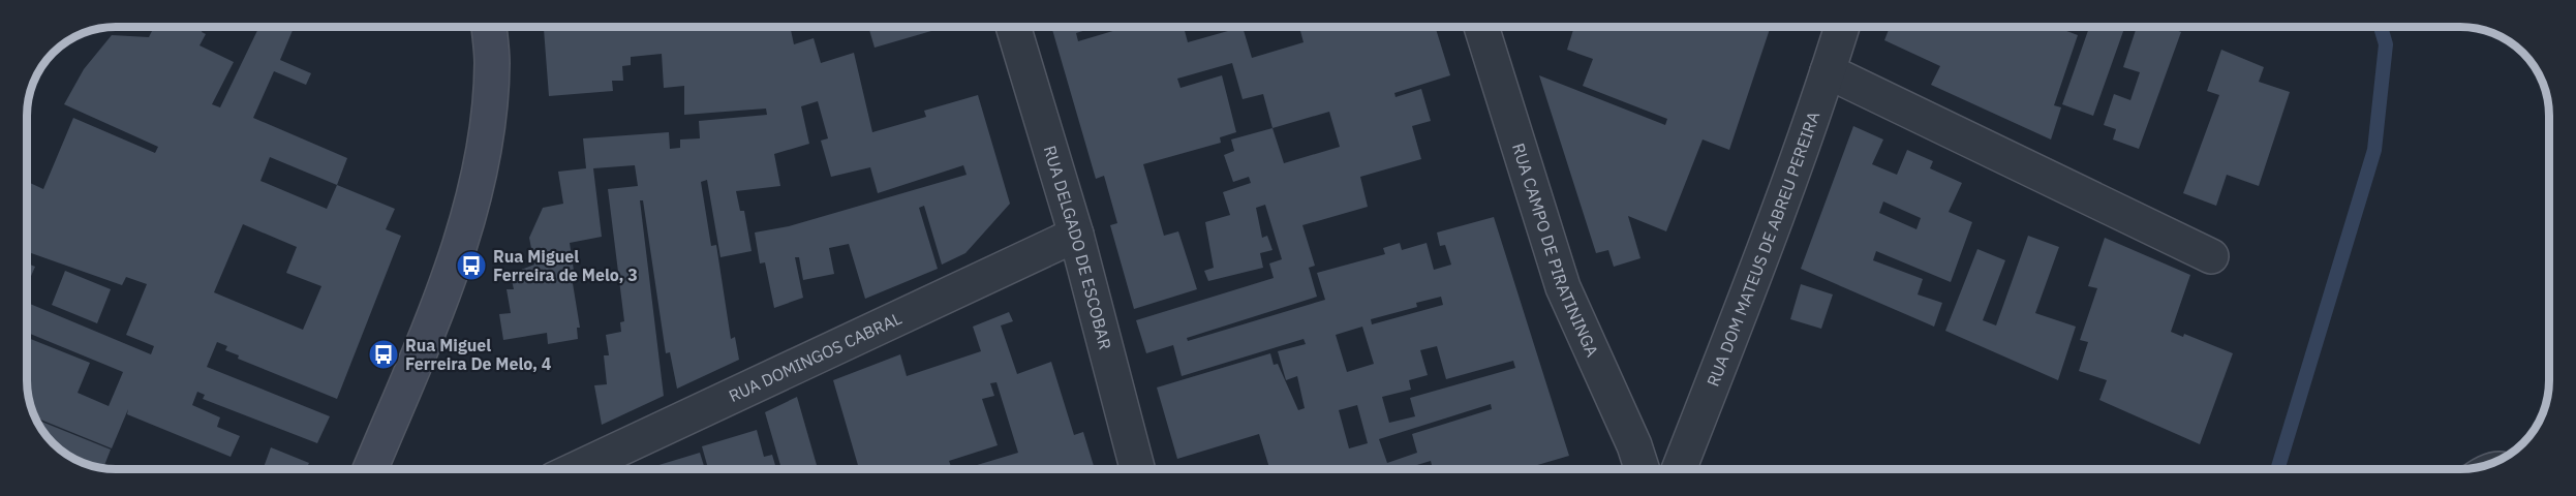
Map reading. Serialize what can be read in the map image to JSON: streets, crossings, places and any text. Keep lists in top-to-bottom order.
{
  "streets": {
    "street": [
      "RUA DELGADO DE ESCOBAR",
      "RUA DOM MATEUS DE ABREU PEREIRA",
      "RUA CAMPO DE PIRATININGA",
      "RUA DOMINGOS CABRAL"
    ]
  },
  "crossings": [
    ["RUA DELGADO DE ESCOBAR", "RUA DOMINGOS CABRAL"]
  ],
  "places": {
    "bus stop": ["Rua Miguel Ferreira de Melo, 3", "Rua Miguel Ferreira De Melo, 4"]
  }
}
